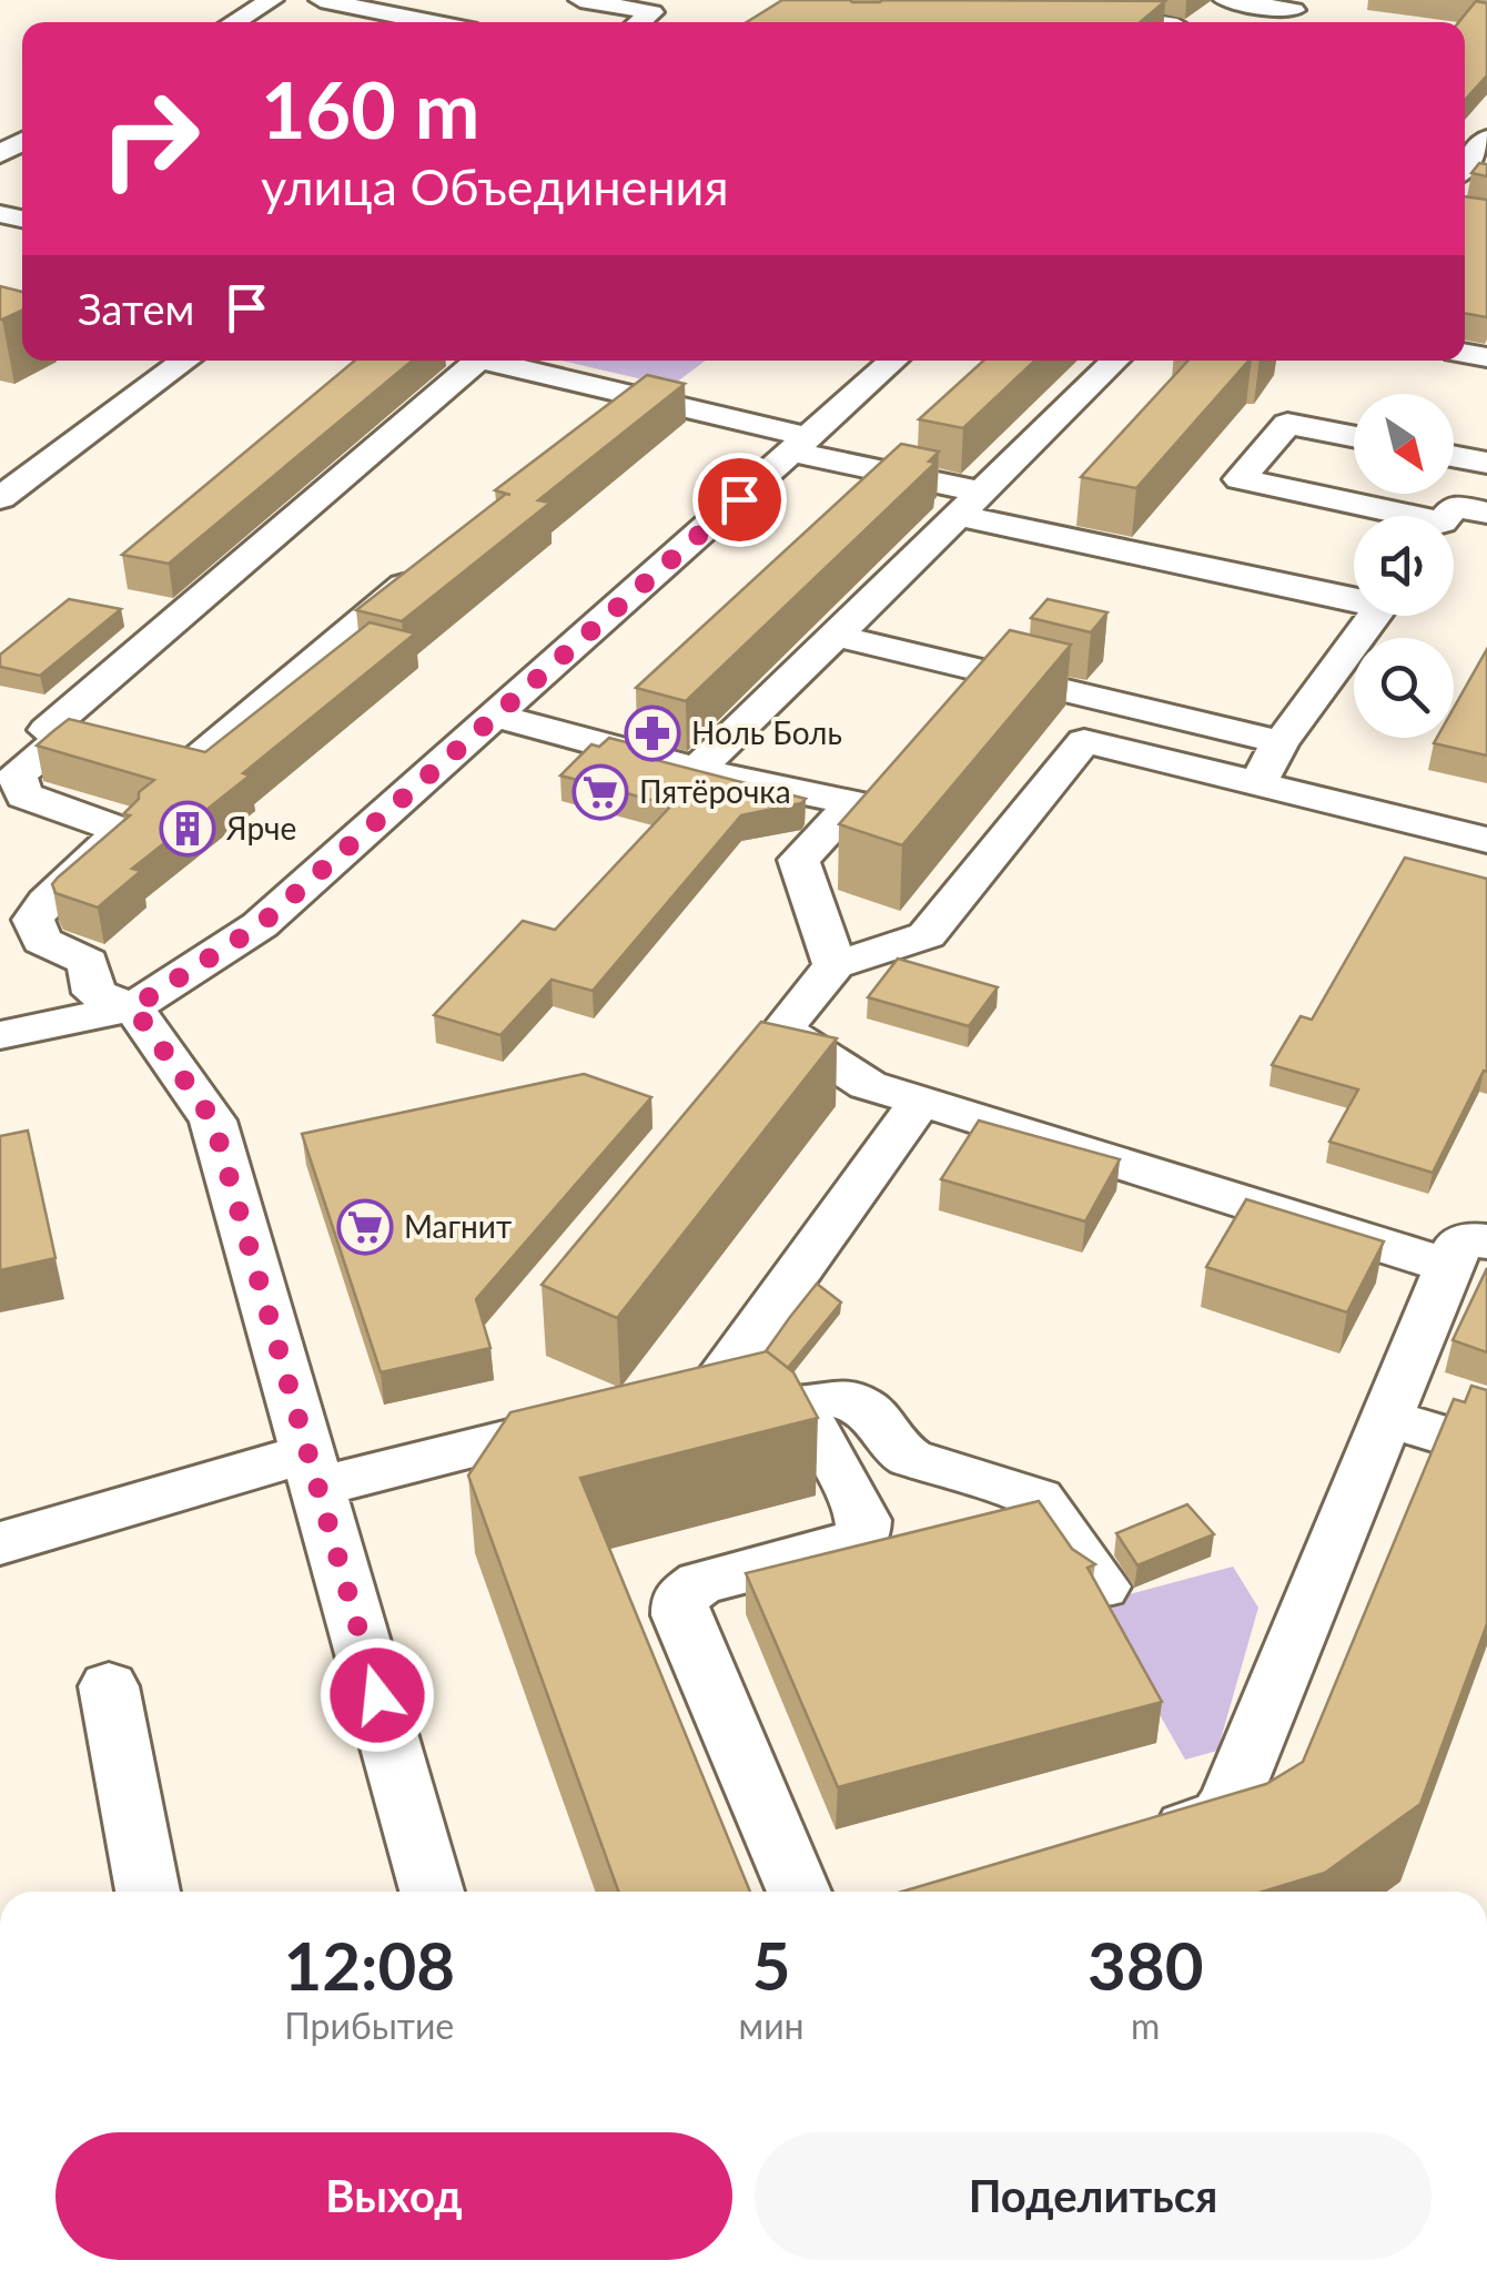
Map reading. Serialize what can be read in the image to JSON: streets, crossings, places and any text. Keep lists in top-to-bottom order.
{
  "places": {
    "pharmacy": ["Ноль Боль"],
    "supermarket": ["Пятёрочка", "Магнит"],
    "building": ["Ярче"]
  },
  "north": "bottom right",
  "page": {
    "turn": ["160 m", "улица Объединения"],
    "then": "Затем",
    "eta": [
      "12:08",
      "Прибытие",
      "5",
      "мин",
      "380",
      "m"
    ],
    "buttons": ["Выход", "Поделиться"]
  }
}
